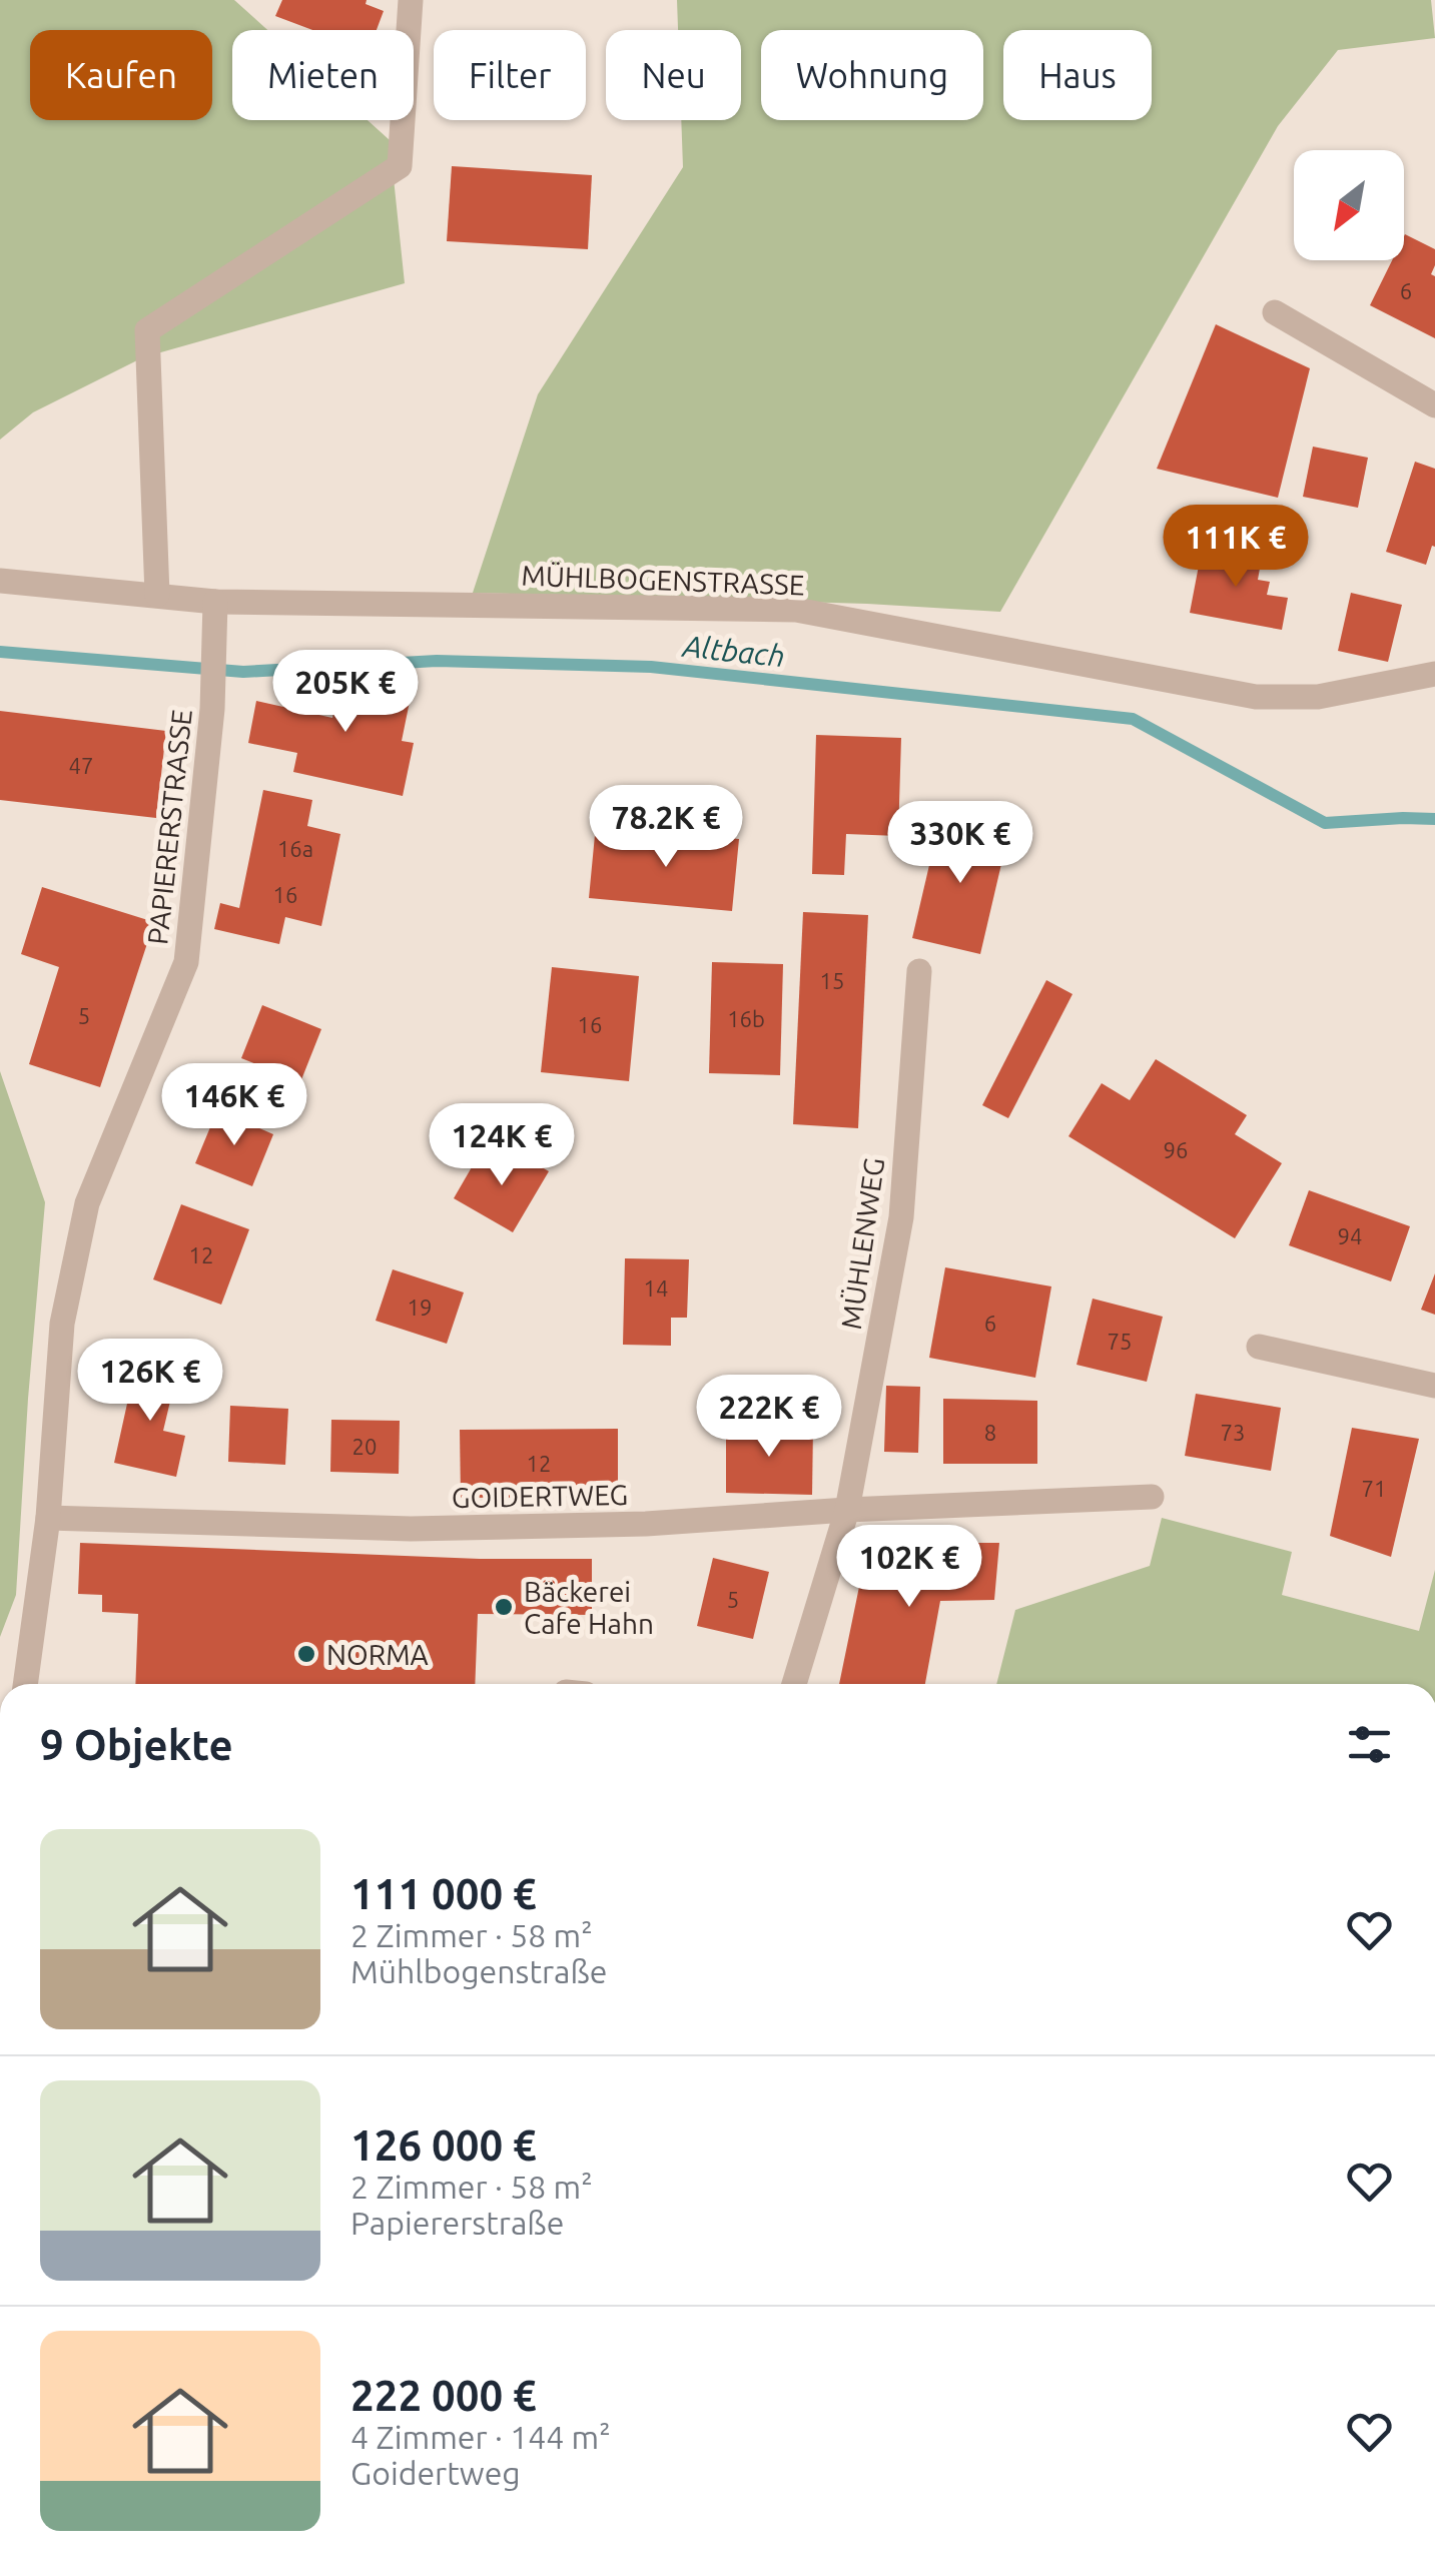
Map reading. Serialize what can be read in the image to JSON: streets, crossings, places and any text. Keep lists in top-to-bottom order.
{
  "streets": {
    "street": [
      "MÜHLBOGENSTRASSE",
      "PAPIERERSTRASSE",
      "MÜHLENWEG",
      "GOIDERTWEG"
    ]
  },
  "crossings": [
    ["MÜHLBOGENSTRASSE", "PAPIERERSTRASSE"],
    ["PAPIERERSTRASSE", "GOIDERTWEG"],
    ["MÜHLENWEG", "GOIDERTWEG"]
  ],
  "water": ["Altbach"],
  "places": ["Bäckerei Cafe Hahn", "NORMA"],
  "house_numbers": [
    "6",
    "47",
    "16a",
    "16",
    "15",
    "5",
    "16b",
    "16",
    "96",
    "94",
    "12",
    "14",
    "19",
    "6",
    "75",
    "8",
    "73",
    "20",
    "12",
    "71",
    "5"
  ],
  "north": "bottom left",
  "page": {
    "chip": [
      "Kaufen",
      "Mieten",
      "Filter",
      "Neu",
      "Wohnung",
      "Haus"
    ],
    "price": [
      "111K €",
      "205K €",
      "78.2K €",
      "330K €",
      "146K €",
      "124K €",
      "126K €",
      "222K €",
      "102K €"
    ],
    "heading": "9 Objekte",
    "list": [
      {
        "name": "111 000 €",
        "note": "2 Zimmer · 58 m² · Mühlbogenstraße"
      },
      {
        "name": "126 000 €",
        "note": "2 Zimmer · 58 m² · Papiererstraße"
      },
      {
        "name": "222 000 €",
        "note": "4 Zimmer · 144 m² · Goidertweg"
      }
    ]
  }
}
